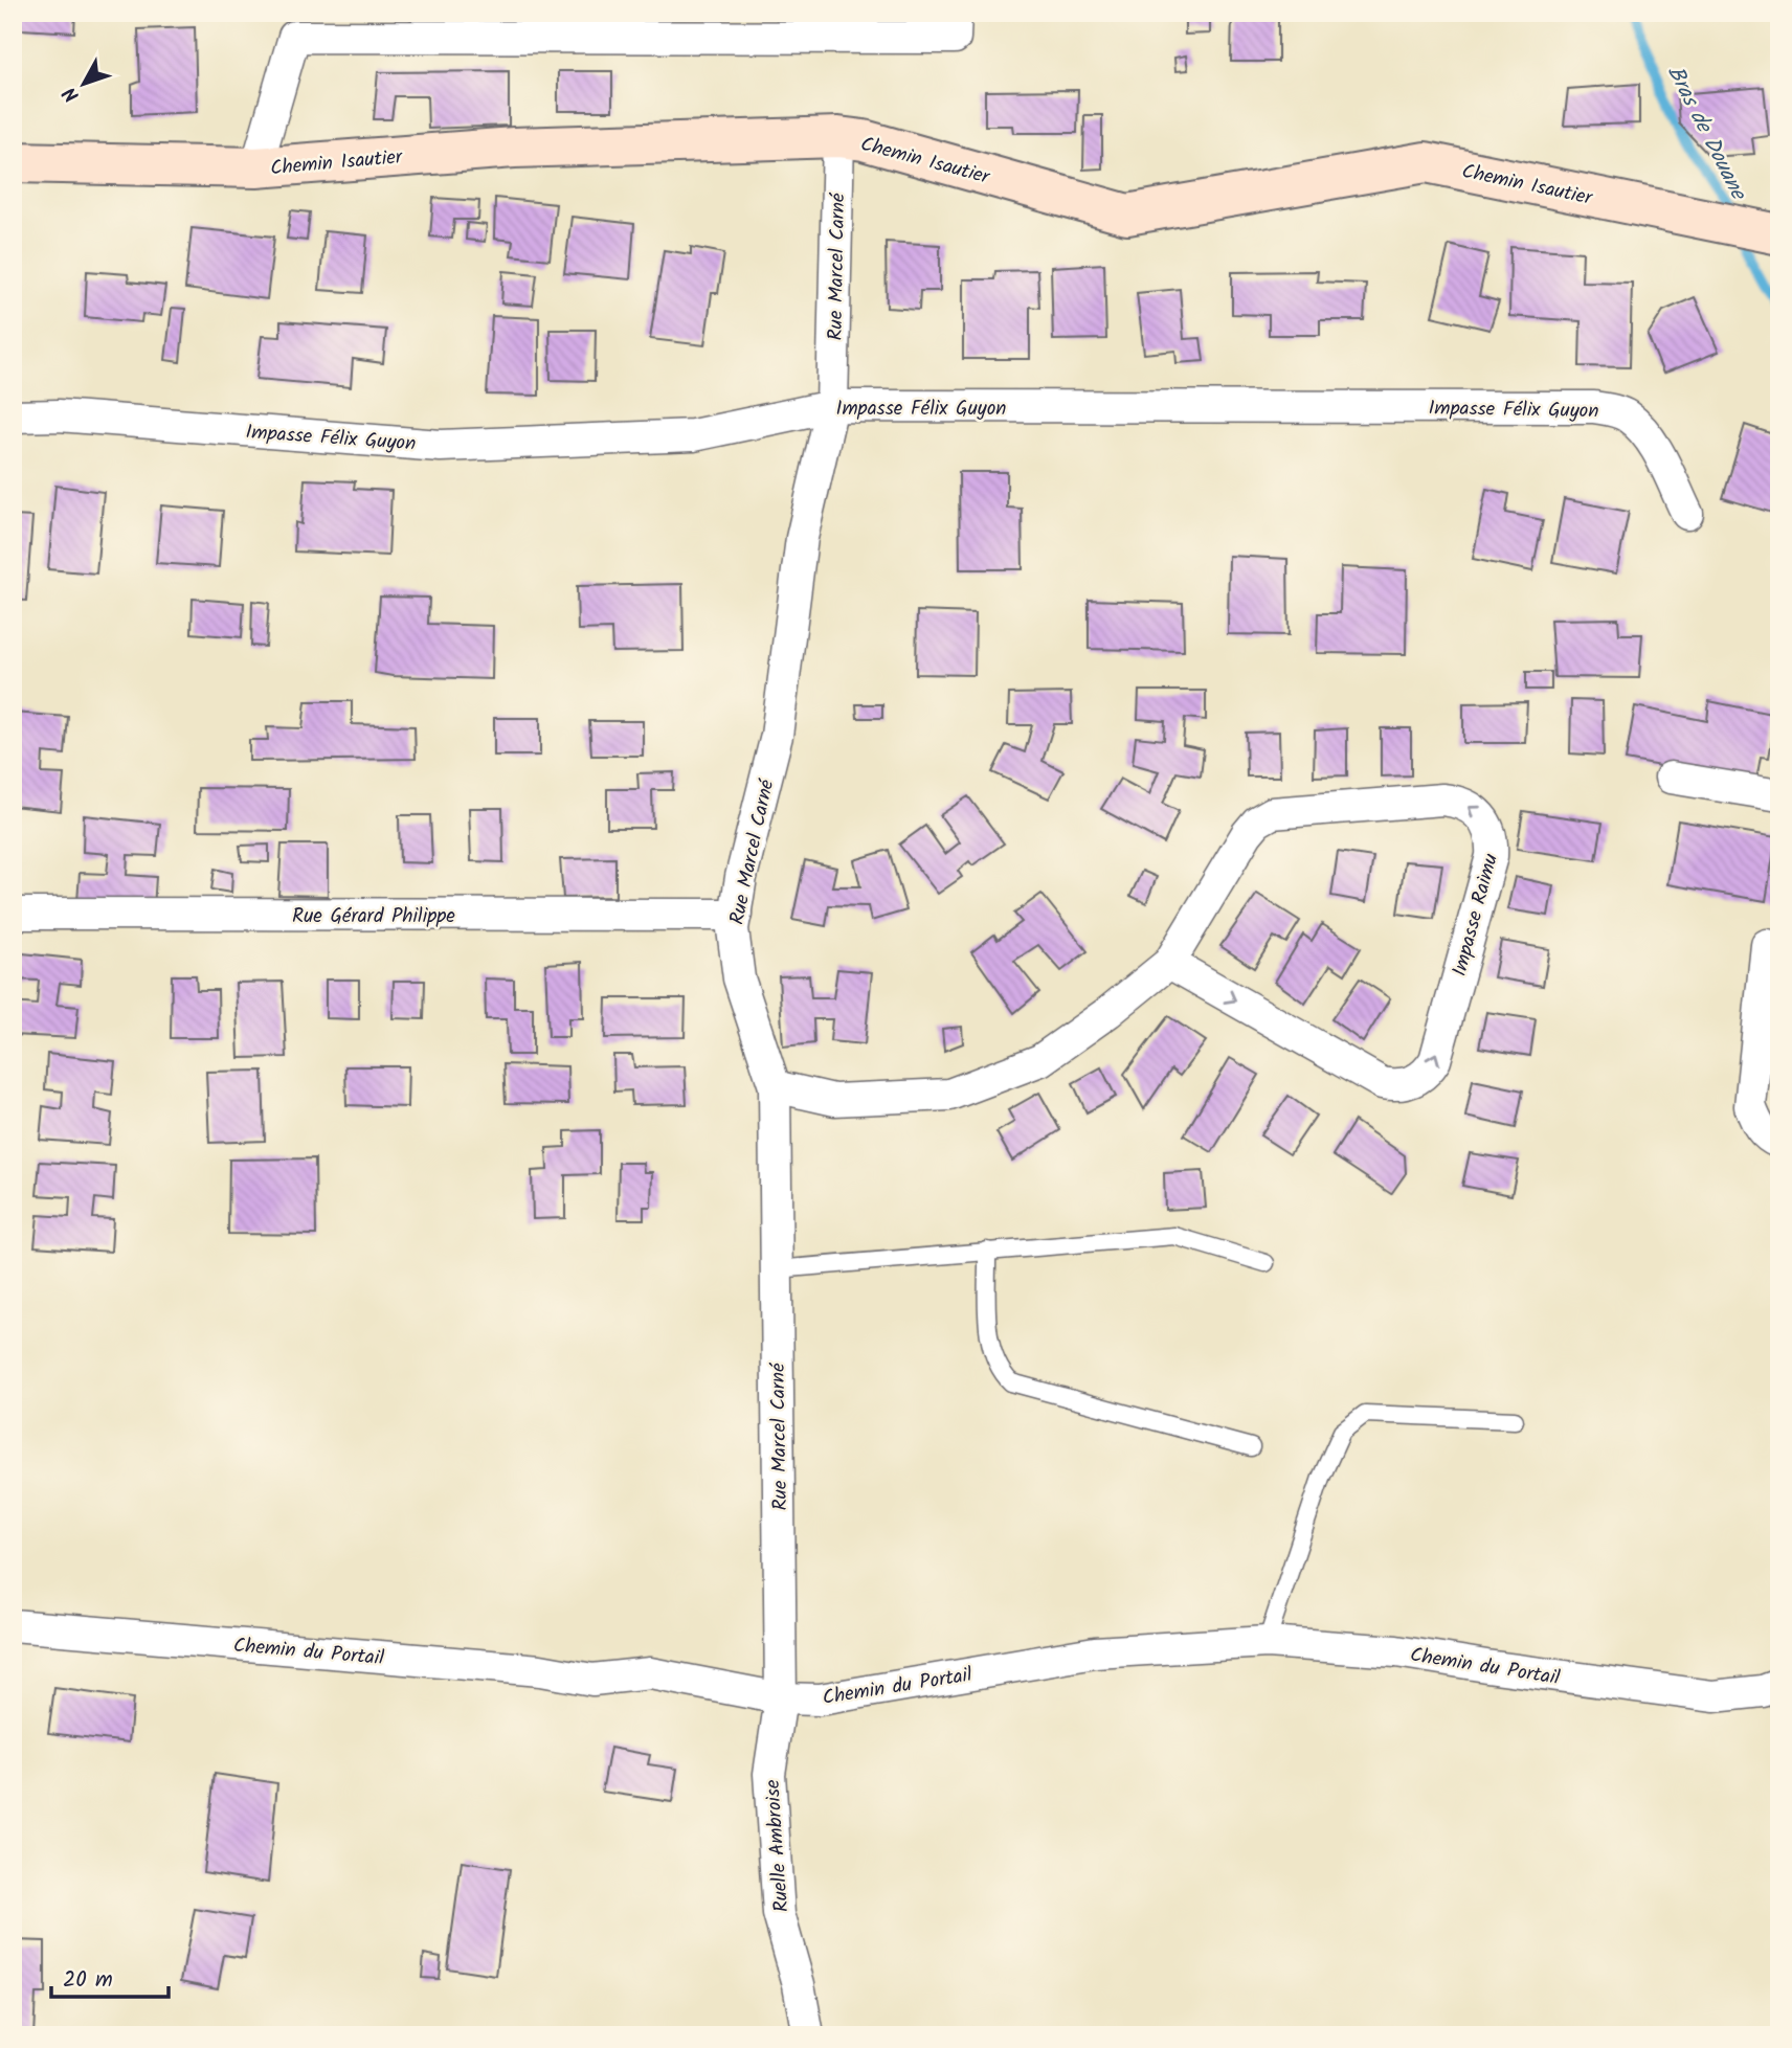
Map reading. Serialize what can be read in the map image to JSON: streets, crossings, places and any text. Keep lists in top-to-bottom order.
{
  "streets": {
    "main road": ["Chemin Isautier"],
    "street": [
      "Rue Marcel Carné",
      "Impasse Félix Guyon",
      "Rue Gérard Philippe",
      "Impasse Raimu",
      "Chemin du Portail",
      "Ruelle Ambroise"
    ]
  },
  "crossings": [
    ["Chemin Isautier", "Rue Marcel Carné"],
    ["Rue Marcel Carné", "Impasse Félix Guyon"],
    ["Rue Marcel Carné", "Rue Gérard Philippe"],
    ["Rue Marcel Carné", "Impasse Raimu"],
    ["Rue Marcel Carné", "Chemin du Portail"],
    ["Rue Marcel Carné", "Ruelle Ambroise"],
    ["Chemin du Portail", "Ruelle Ambroise"]
  ],
  "water": ["Bras de Douane"],
  "scale_bar": "20 m",
  "north": "bottom left"
}
